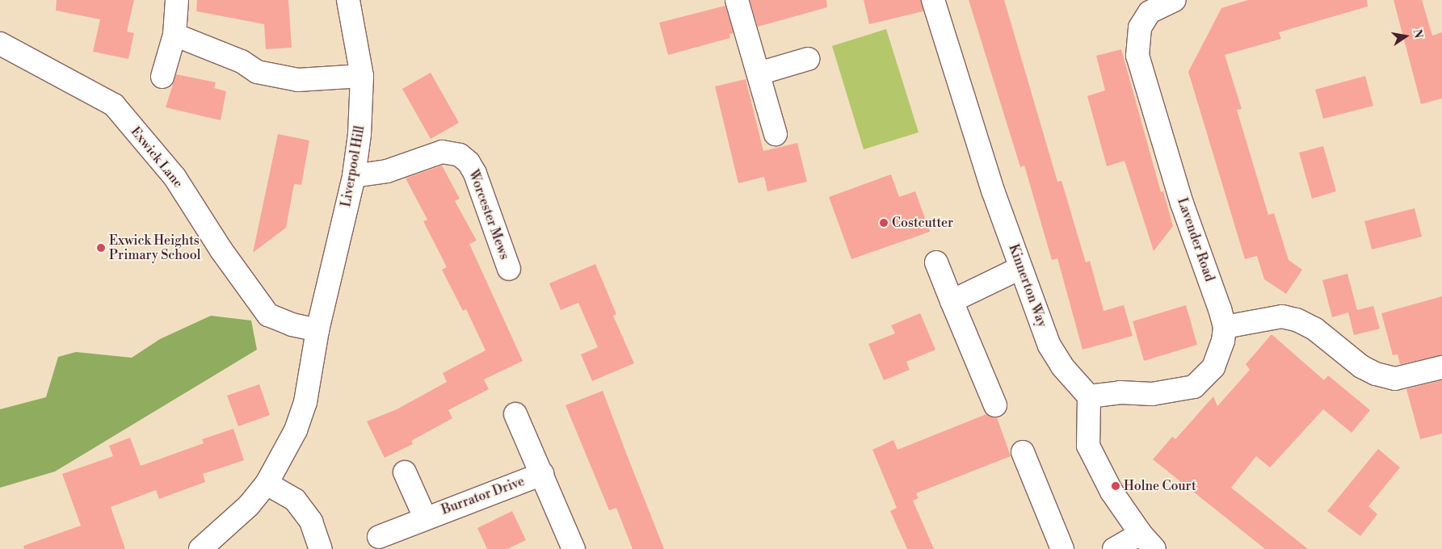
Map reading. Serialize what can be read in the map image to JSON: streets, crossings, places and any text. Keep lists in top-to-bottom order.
{
  "streets": {
    "street": [
      "Exwick Lane",
      "Liverpool Hill",
      "Worcester Mews",
      "Lavender Road",
      "Kinnerton Way",
      "Burrator Drive"
    ]
  },
  "crossings": [
    ["Exwick Lane", "Liverpool Hill"],
    ["Liverpool Hill", "Worcester Mews"],
    ["Lavender Road", "Kinnerton Way"]
  ],
  "places": ["Costcutter", "Exwick Heights Primary School", "Holne Court"],
  "north": "right"
}
